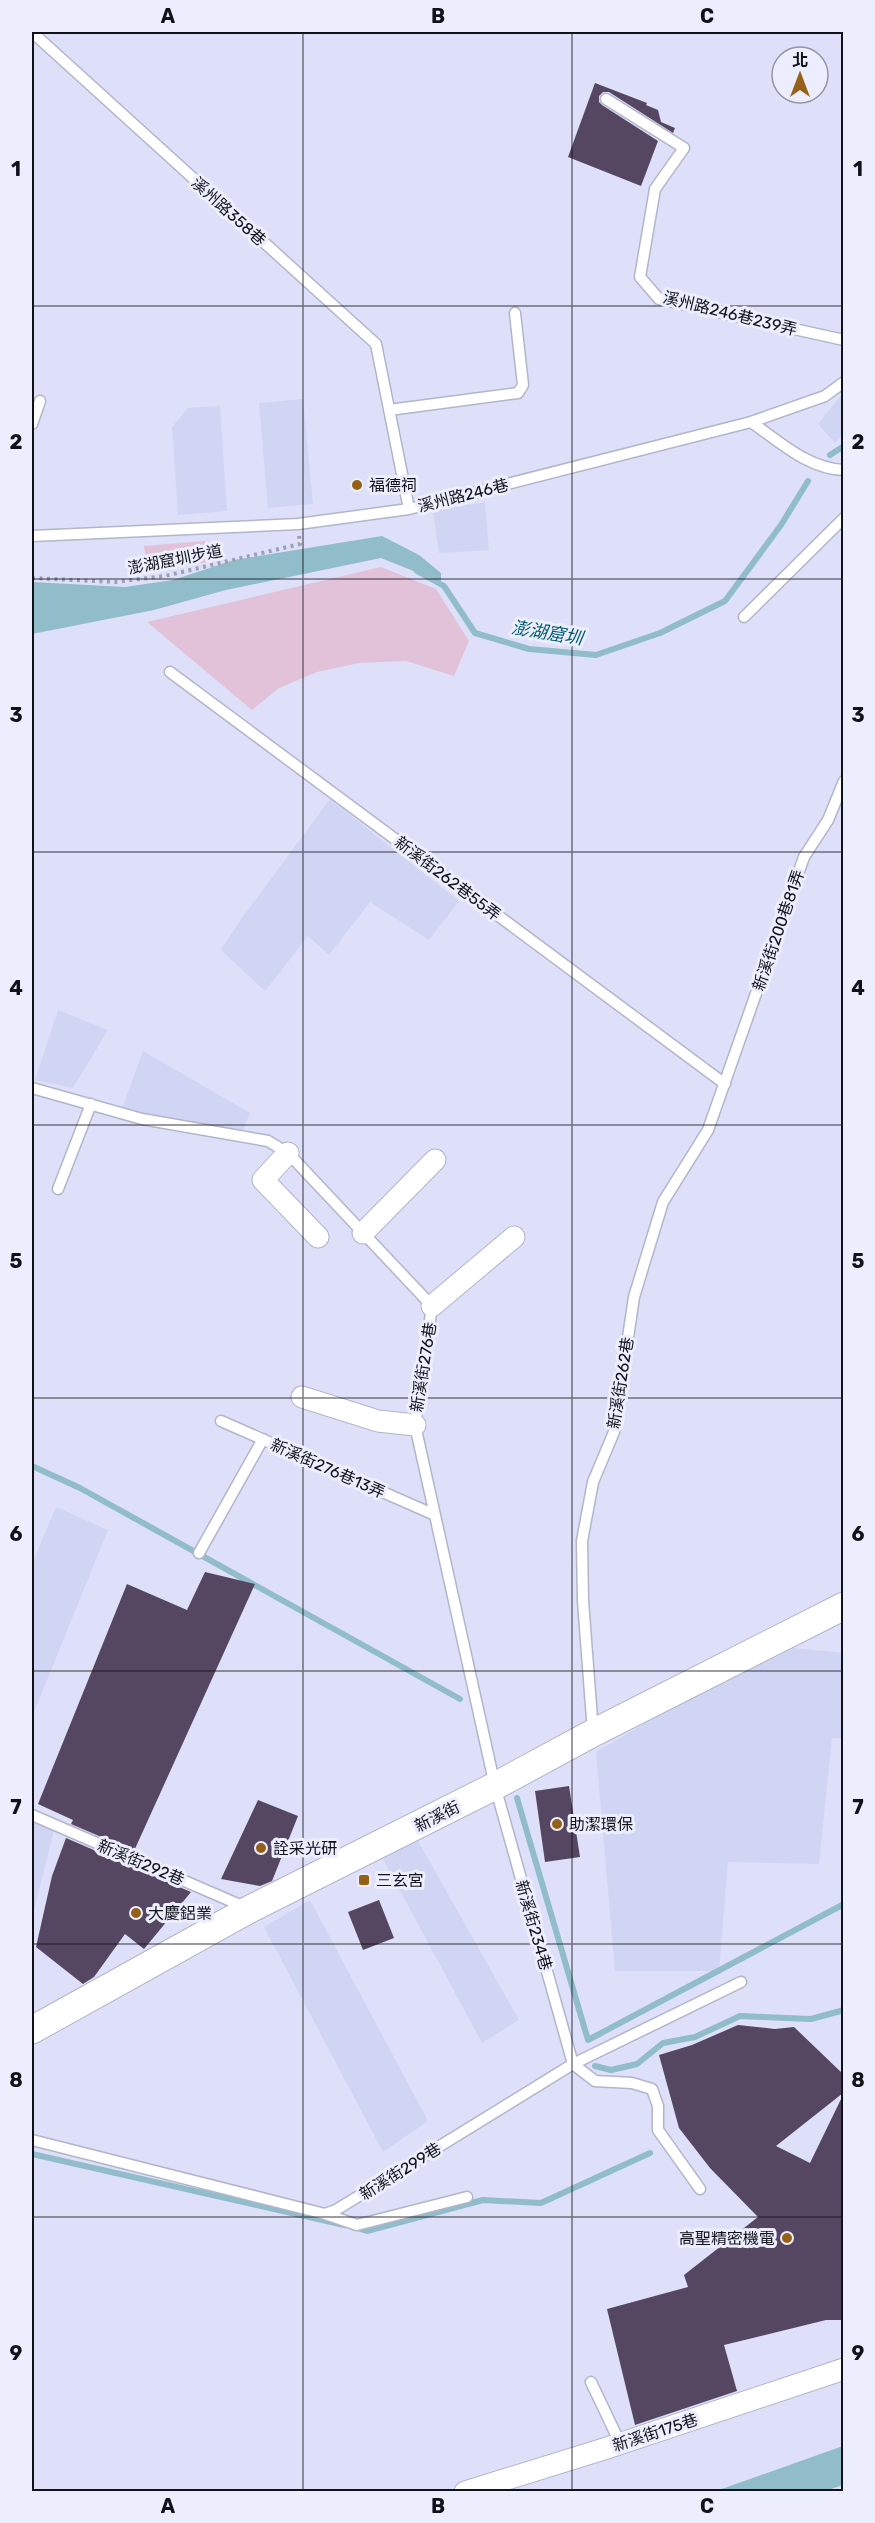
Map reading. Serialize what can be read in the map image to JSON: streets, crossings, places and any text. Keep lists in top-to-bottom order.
{
  "streets": {
    "street": ["新溪街", "新溪街175巷"],
    "lane": [
      "溪州路358巷",
      "溪州路246巷239弄",
      "溪州路246巷",
      "新溪街262巷55弄",
      "新溪街200巷81弄",
      "新溪街276巷",
      "新溪街262巷",
      "新溪街276巷13弄",
      "新溪街292巷",
      "新溪街234巷",
      "新溪街299巷"
    ],
    "path": ["澎湖窟圳步道"]
  },
  "crossings": [
    ["溪州路358巷", "溪州路246巷"],
    ["溪州路246巷", "澎湖窟圳步道"],
    ["新溪街262巷55弄", "新溪街200巷81弄"],
    ["新溪街262巷55弄", "新溪街262巷"],
    ["新溪街200巷81弄", "新溪街262巷"],
    ["新溪街276巷", "新溪街276巷13弄"],
    ["新溪街276巷", "新溪街"],
    ["新溪街276巷", "新溪街234巷"],
    ["新溪街262巷", "新溪街"],
    ["新溪街", "新溪街292巷"],
    ["新溪街", "新溪街234巷"],
    ["新溪街234巷", "新溪街299巷"]
  ],
  "water": ["澎湖窟圳"],
  "places": {
    "other": [
      "福德祠",
      "助潔環保",
      "詮采光研",
      "大慶鋁業",
      "高聖精密機電"
    ],
    "transit": ["三玄宮"]
  },
  "north": "top",
  "grid": {
    "columns": ["A", "B", "C"],
    "rows": [
      "1",
      "2",
      "3",
      "4",
      "5",
      "6",
      "7",
      "8",
      "9"
    ]
  }
}
